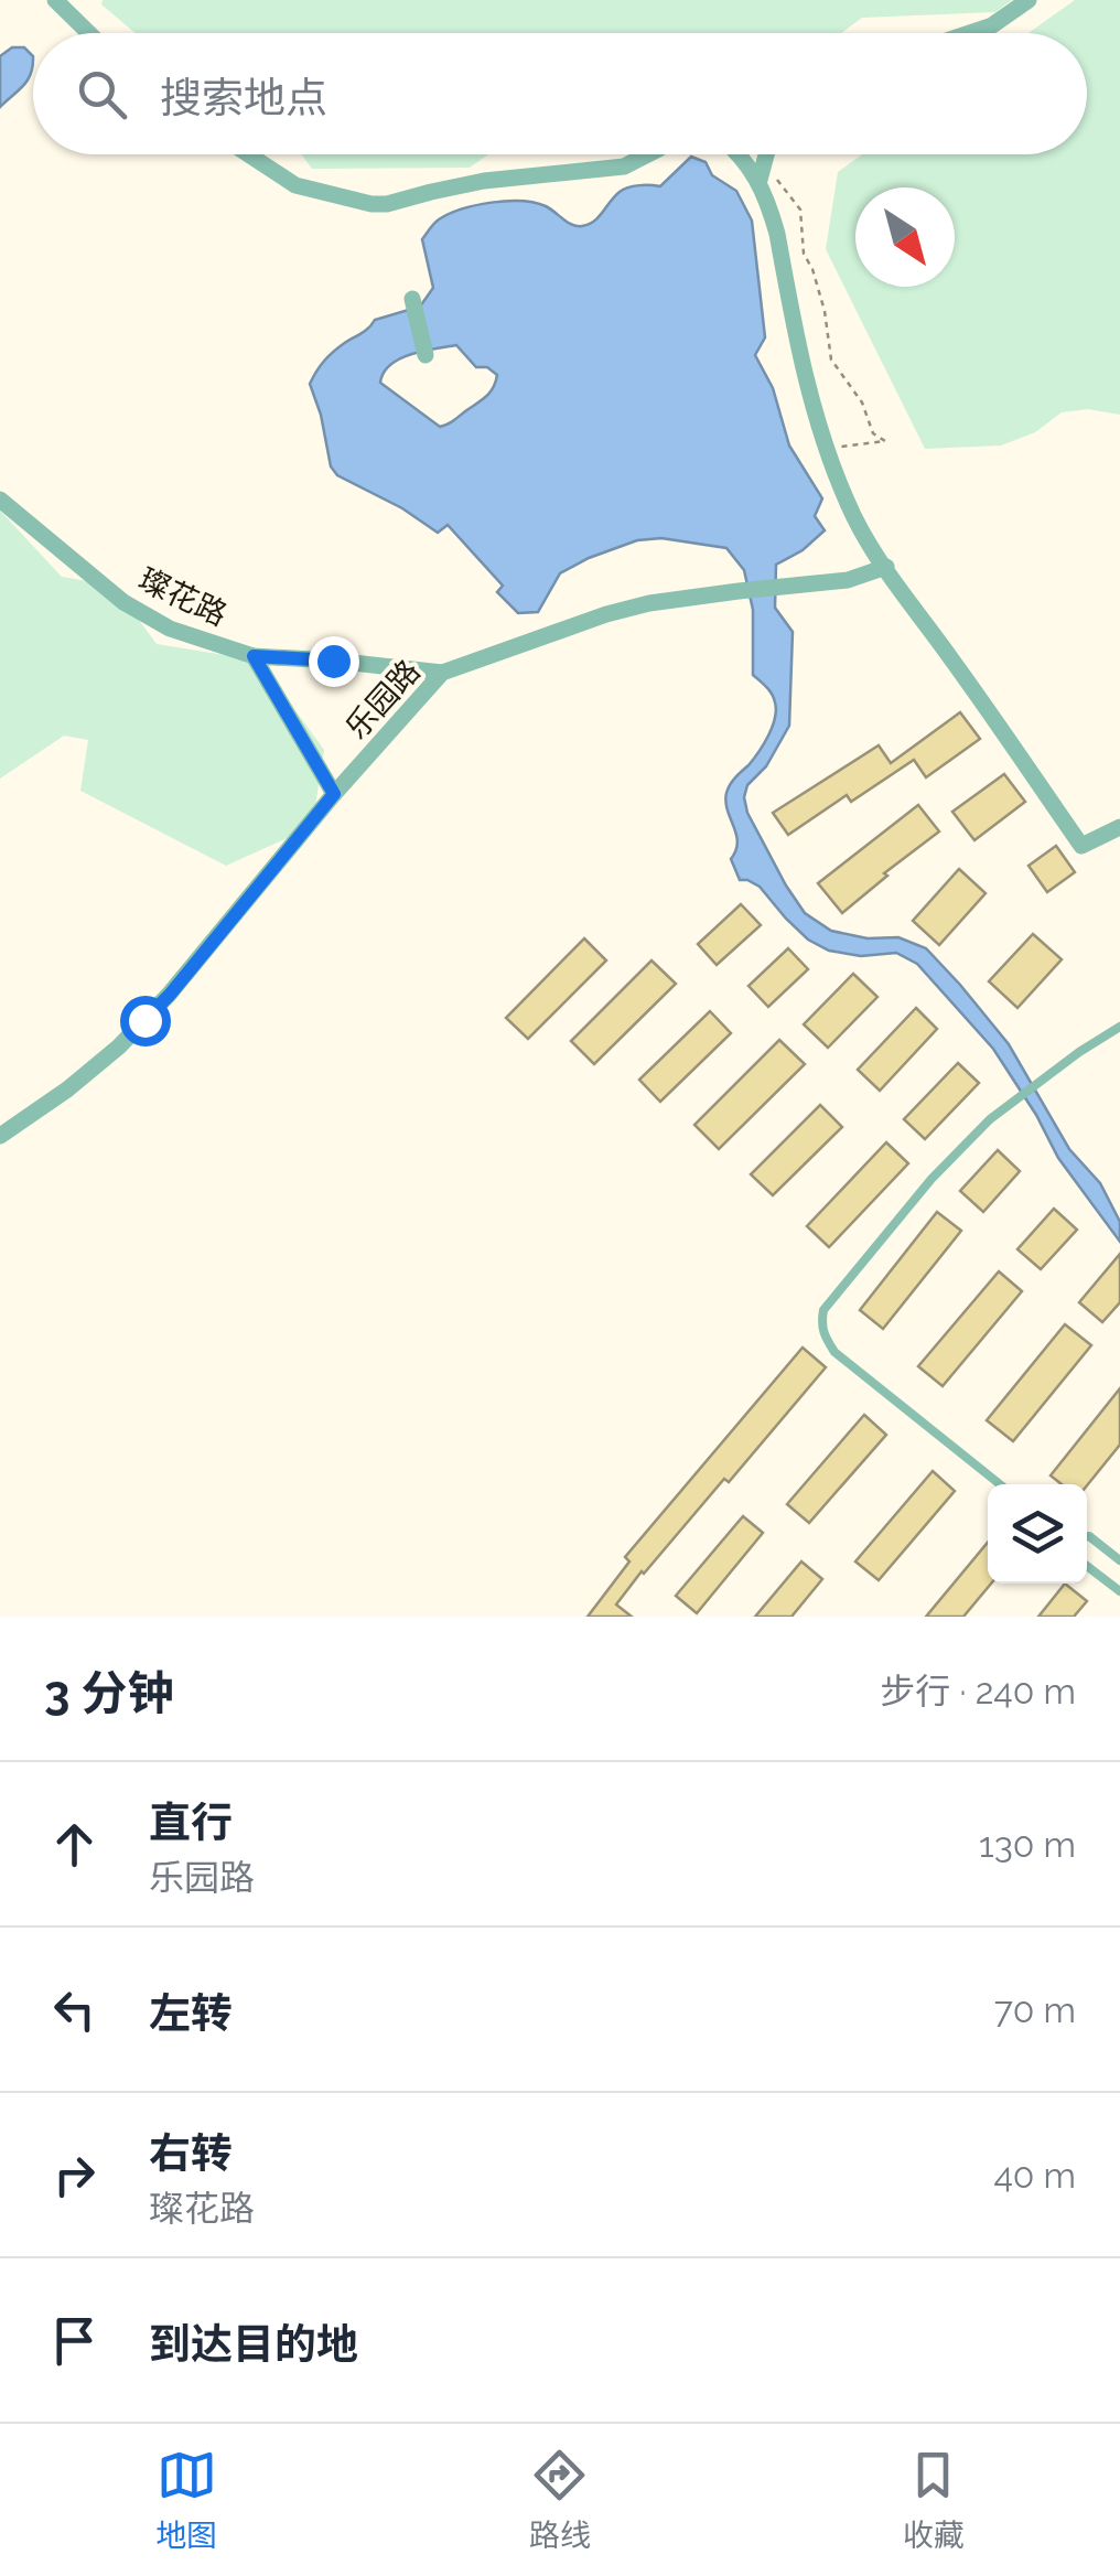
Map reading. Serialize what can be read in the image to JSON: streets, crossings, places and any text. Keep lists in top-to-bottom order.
{
  "streets": {
    "street": ["璨花路", "乐园路"]
  },
  "crossings": [
    ["璨花路", "乐园路"]
  ],
  "north": "bottom right",
  "page": {
    "search": "搜索地点",
    "heading": ["3 分钟", "步行 · 240 m"],
    "list": [
      ["直行", "乐园路", "130 m"],
      ["左转", "70 m"],
      ["右转", "璨花路", "40 m"],
      "到达目的地"
    ],
    "nav": ["地图", "路线", "收藏"]
  }
}
